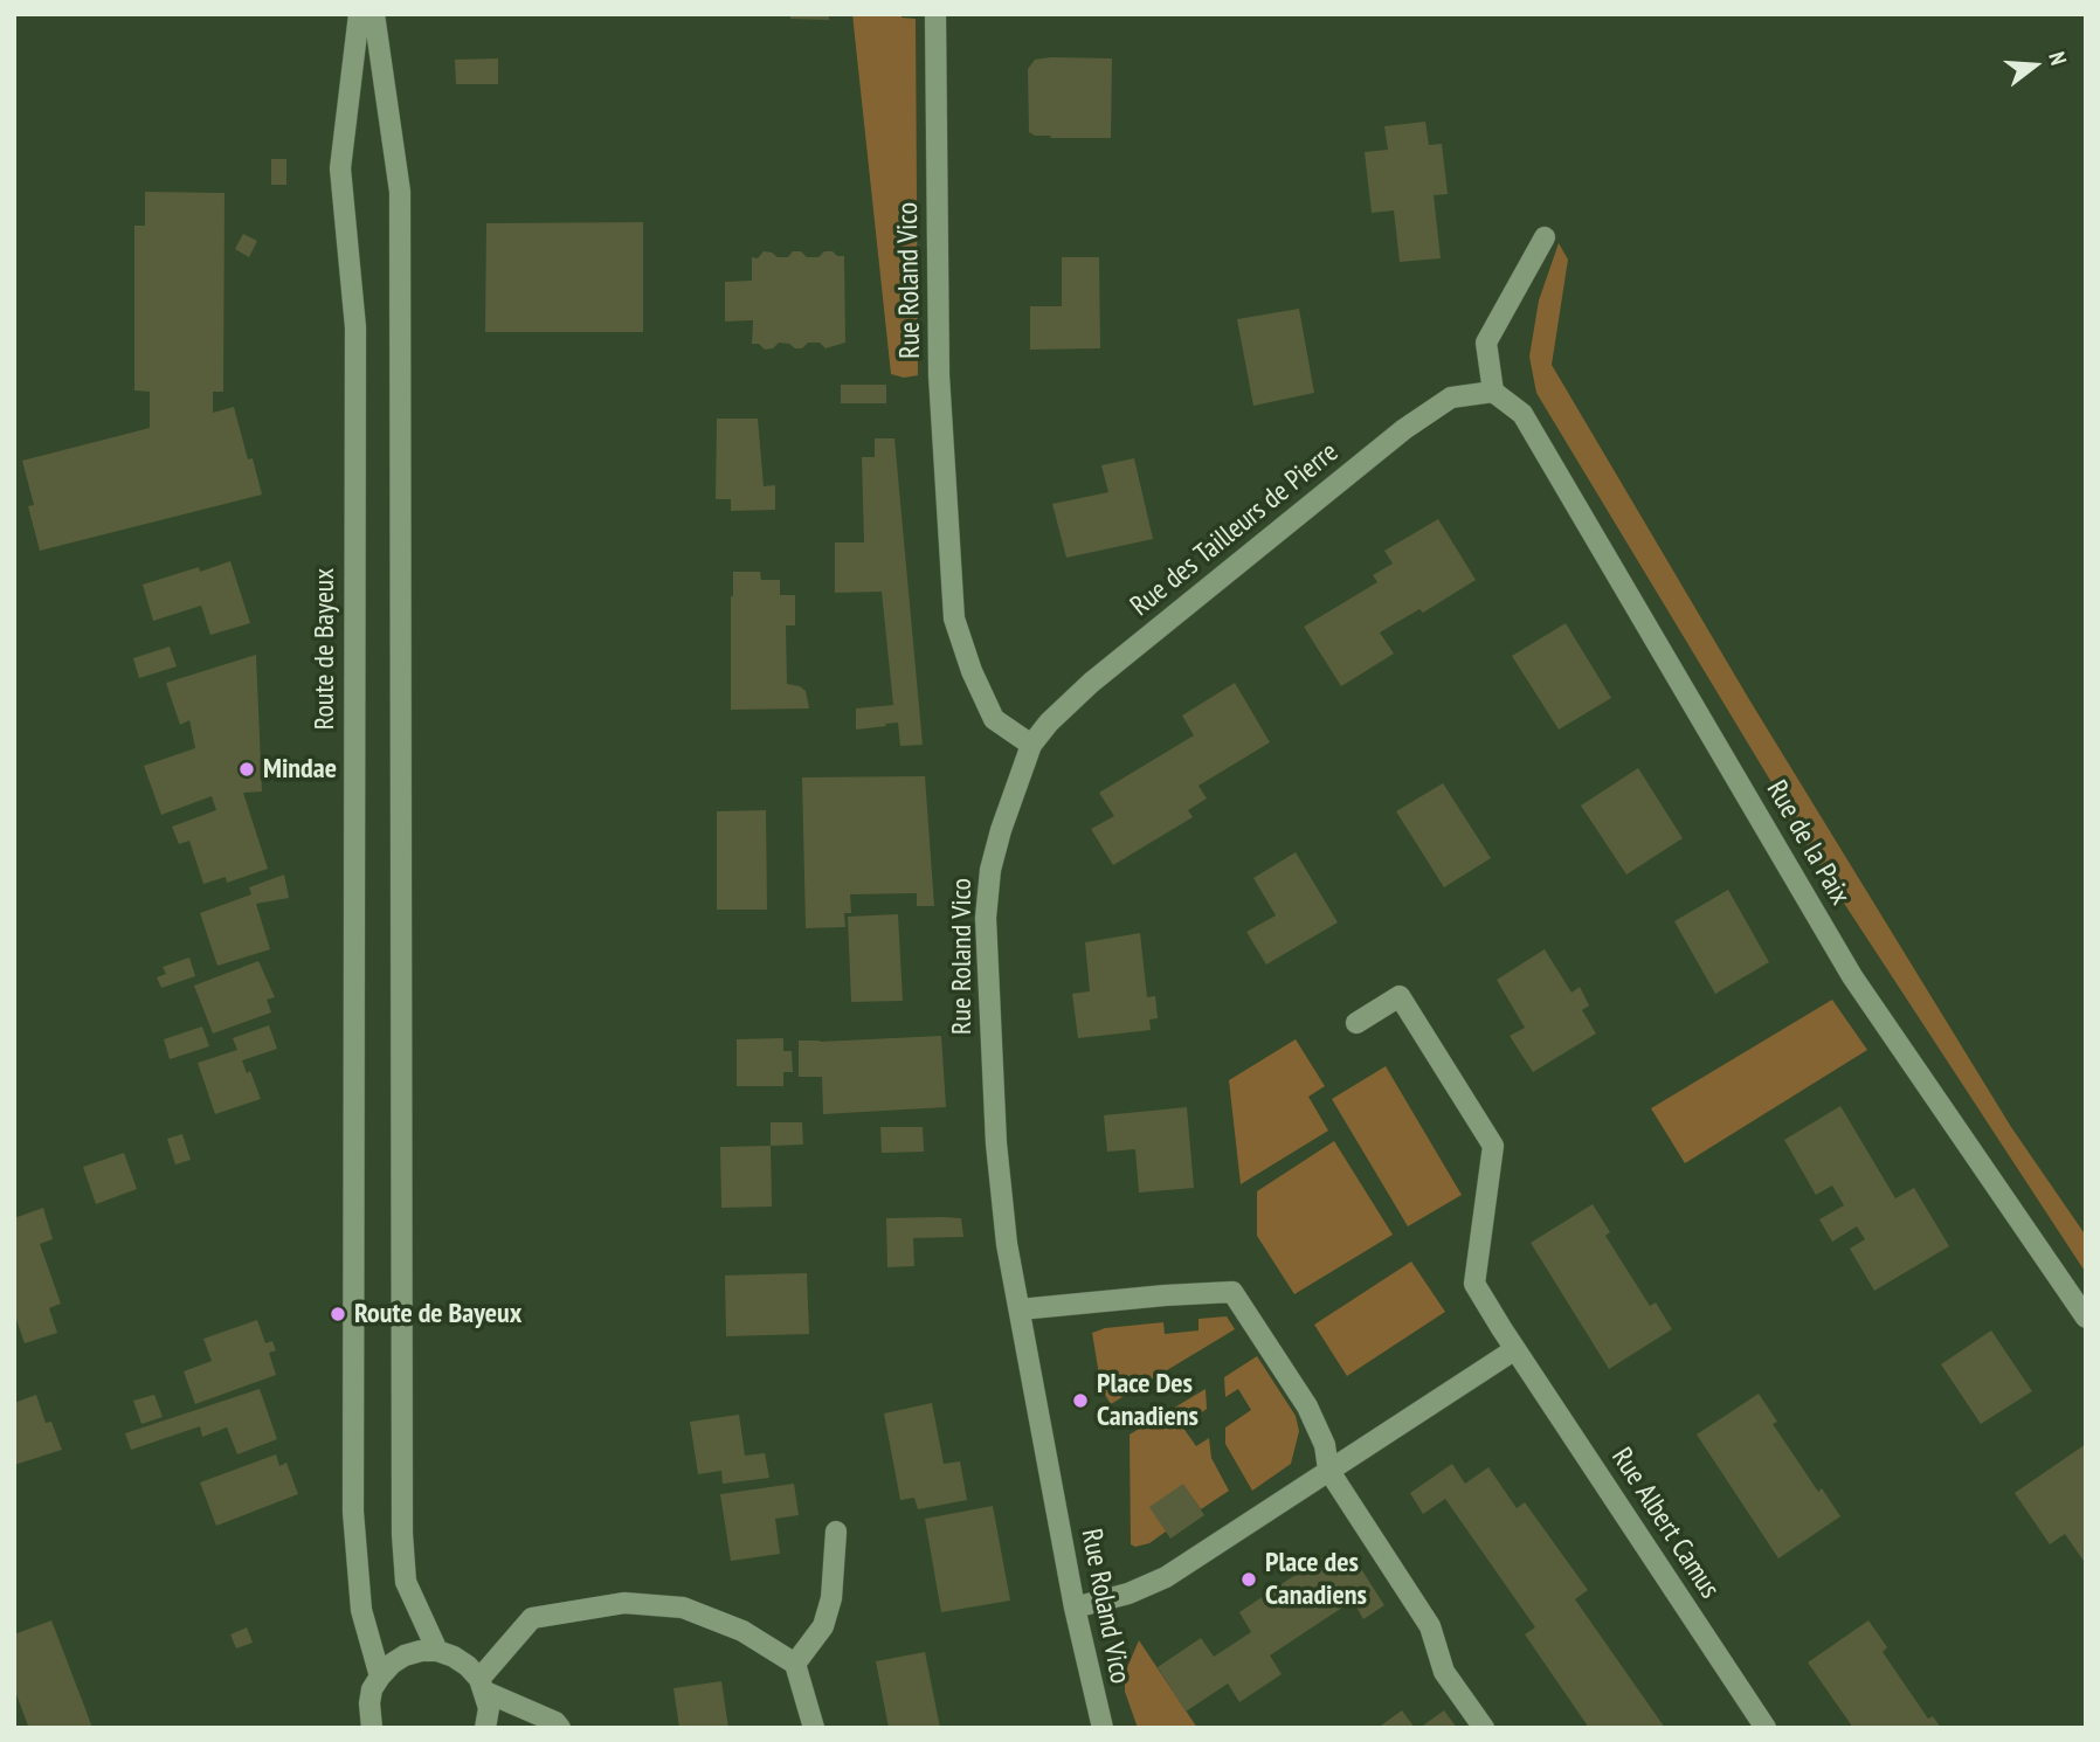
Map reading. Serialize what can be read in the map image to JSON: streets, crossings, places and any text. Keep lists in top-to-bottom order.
{
  "streets": {
    "street": [
      "Rue Roland Vico",
      "Rue des Tailleurs de Pierre",
      "Route de Bayeux",
      "Rue de la Paix",
      "Rue Albert Camus"
    ]
  },
  "crossings": [
    ["Rue Roland Vico", "Rue des Tailleurs de Pierre"],
    ["Rue des Tailleurs de Pierre", "Rue de la Paix"]
  ],
  "places": [
    "Mindae",
    "Route de Bayeux",
    "Place Des Canadiens",
    "Place des Canadiens"
  ],
  "north": "right"
}
